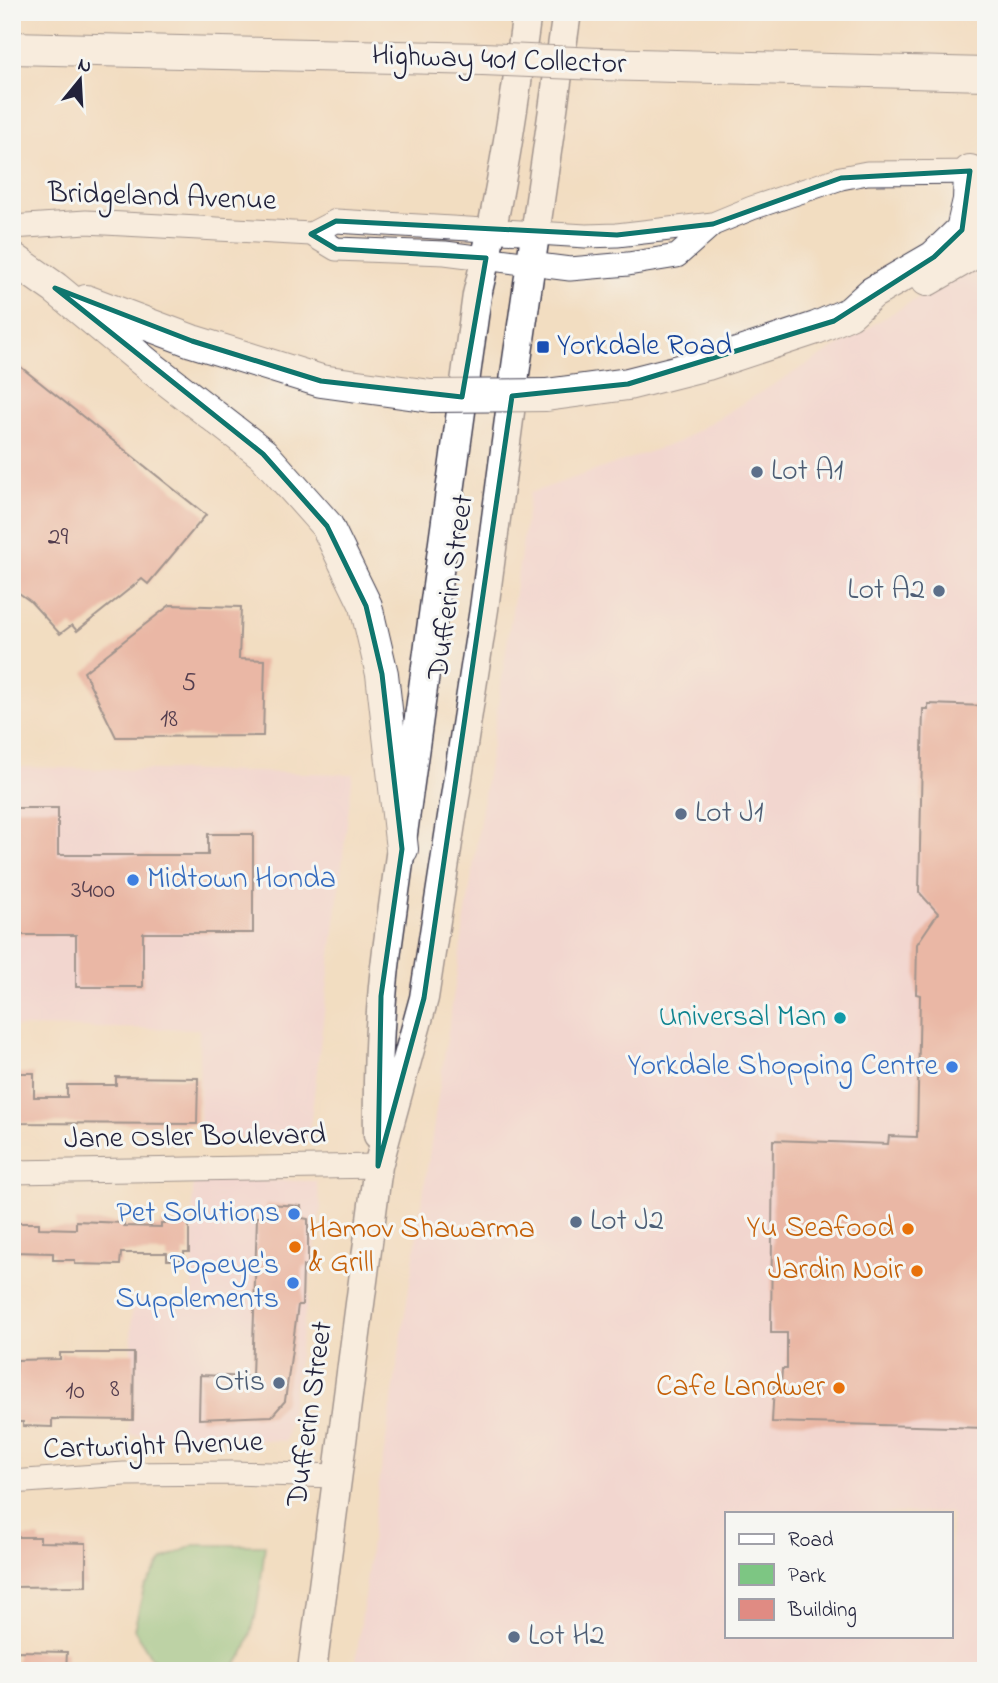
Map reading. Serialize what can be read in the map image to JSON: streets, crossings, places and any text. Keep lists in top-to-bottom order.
{
  "streets": {
    "highway": ["Highway 401 Collector"],
    "main road": ["Dufferin Street"],
    "street": ["Bridgeland Avenue", "Jane Osler Boulevard", "Cartwright Avenue"]
  },
  "crossings": [
    ["Bridgeland Avenue", "Dufferin Street"],
    ["Dufferin Street", "Jane Osler Boulevard"],
    ["Dufferin Street", "Cartwright Avenue"]
  ],
  "places": {
    "transit": ["Yorkdale Road"],
    "other": [
      "Lot A1",
      "Lot A2",
      "Lot J1",
      "Midtown Honda",
      "Universal Man",
      "Yorkdale Shopping Centre",
      "Pet Solutions",
      "Lot J2",
      "Yu Seafood",
      "Hamov Shawarma & Grill",
      "Jardin Noir",
      "Popeye's Supplements",
      "Otis",
      "Cafe Landwer",
      "Lot H2"
    ]
  },
  "house_numbers": [
    "29",
    "5",
    "18",
    "3400",
    "8",
    "10"
  ],
  "legend": ["Road", "Park", "Building"],
  "north": "top"
}
